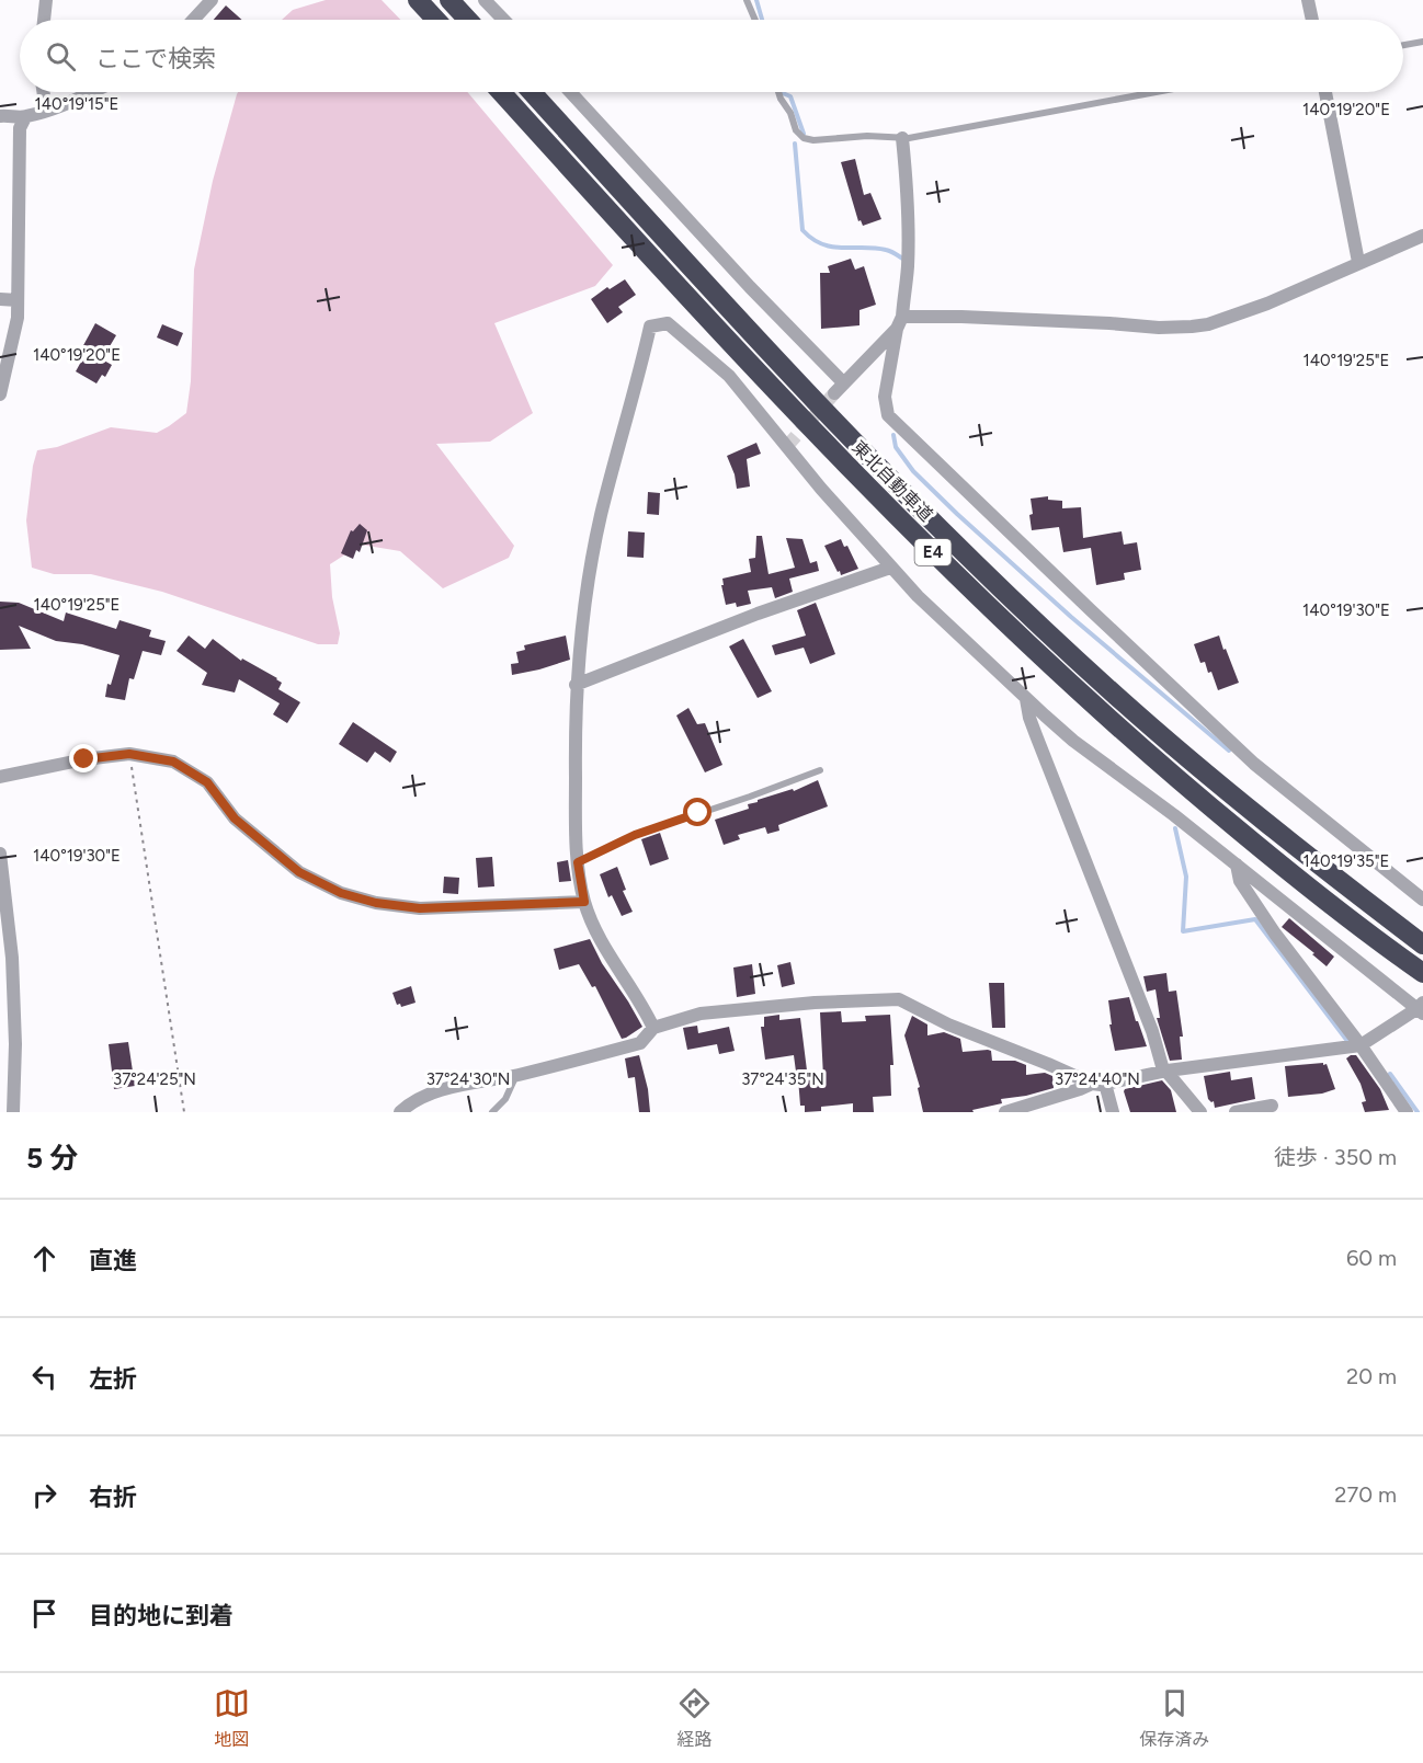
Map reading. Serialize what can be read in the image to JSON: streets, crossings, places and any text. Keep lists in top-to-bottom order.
{
  "streets": {
    "highway": ["東北自動車道", "E4"]
  },
  "page": {
    "search": "ここで検索",
    "heading": ["5 分", "徒歩 · 350 m"],
    "list": [
      ["直進", "60 m"],
      ["左折", "20 m"],
      ["右折", "270 m"],
      "目的地に到着"
    ],
    "nav": ["地図", "経路", "保存済み"]
  },
  "coordinates": [
    "140°19'15\"E",
    "140°19'20\"E",
    "140°19'25\"E",
    "140°19'30\"E",
    "140°19'35\"E",
    "37°24'25\"N",
    "37°24'30\"N",
    "37°24'35\"N",
    "37°24'40\"N"
  ]
}
